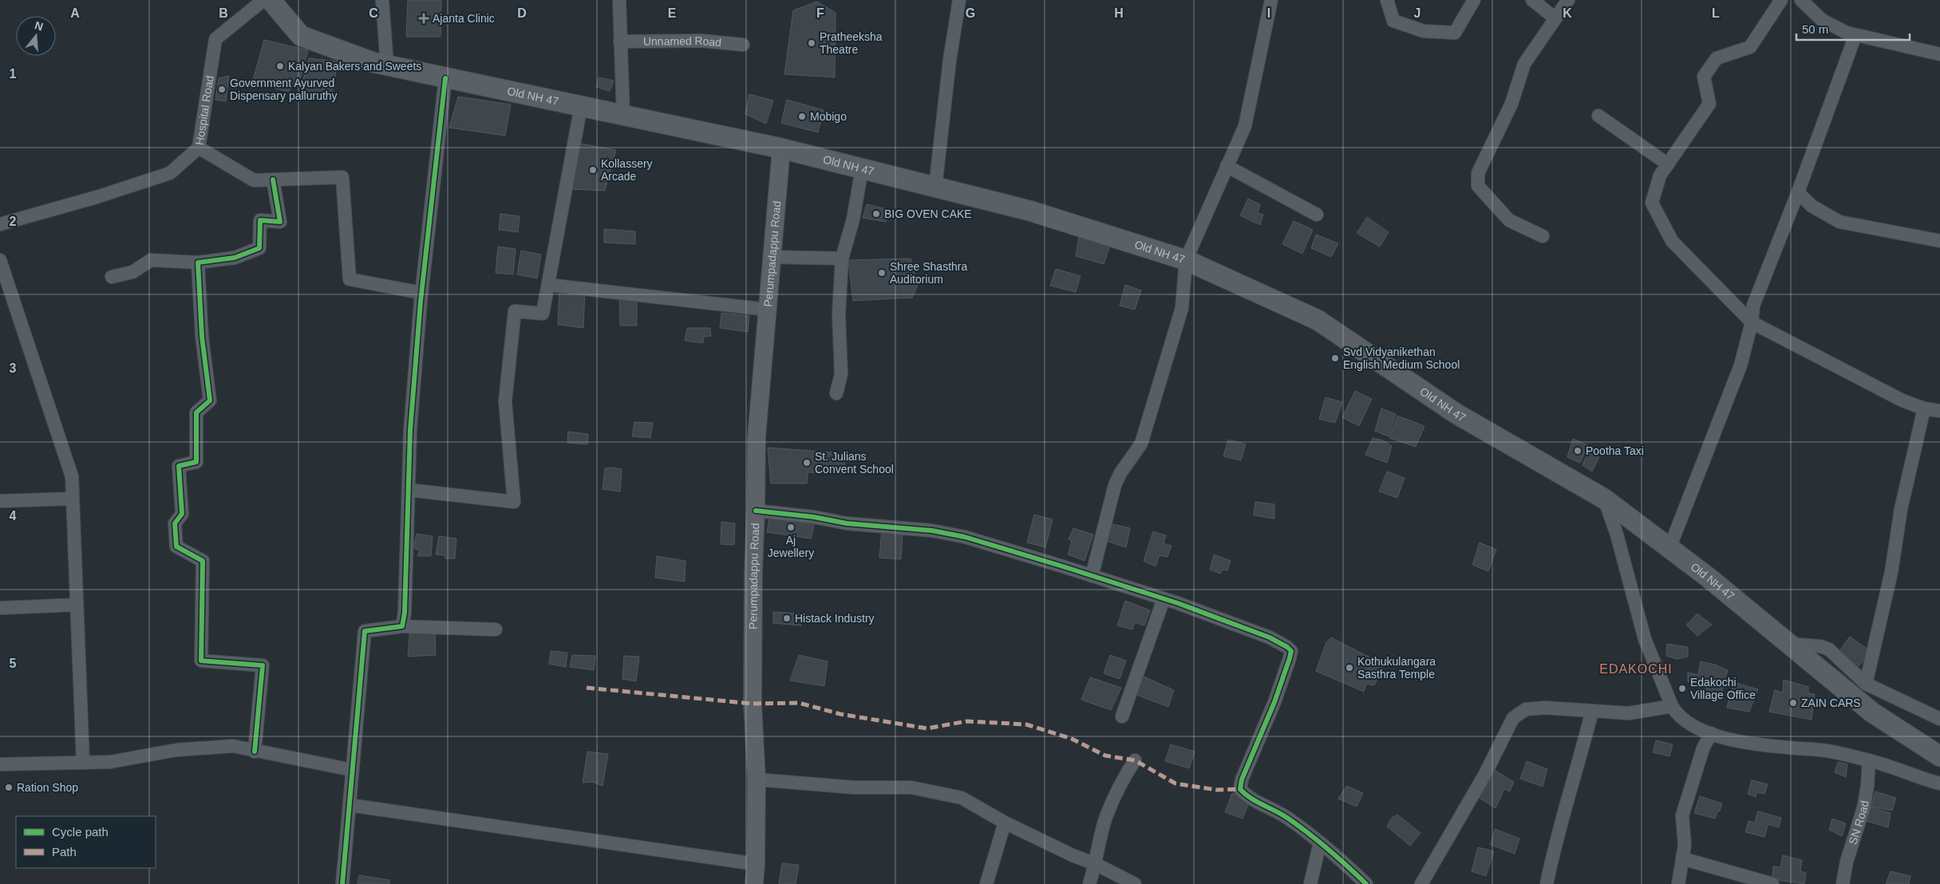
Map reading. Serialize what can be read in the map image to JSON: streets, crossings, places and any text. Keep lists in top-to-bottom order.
{
  "streets": {
    "main road": ["Old NH 47", "Perumpadappu Road"],
    "street": ["Unnamed Road", "Hospital Road", "SN Road"]
  },
  "crossings": [
    ["Old NH 47", "Perumpadappu Road"]
  ],
  "districts": ["EDAKOCHI"],
  "places": {
    "health": ["Ajanta Clinic"],
    "other": [
      "Pratheeksha Theatre",
      "Kalyan Bakers and Sweets",
      "Government Ayurved Dispensary palluruthy",
      "Mobigo",
      "Kollassery Arcade",
      "BIG OVEN CAKE",
      "Shree Shasthra Auditorium",
      "Svd Vidyanikethan English Medium School",
      "Pootha Taxi",
      "St. Julians Convent School",
      "Aj Jewellery",
      "Histack Industry",
      "Kothukulangara Sasthra Temple",
      "Edakochi Village Office",
      "ZAIN CARS",
      "Ration Shop"
    ]
  },
  "legend": ["Cycle path", "Path"],
  "scale_bar": "50 m",
  "north": "top",
  "grid": {
    "columns": [
      "A",
      "B",
      "C",
      "D",
      "E",
      "F",
      "G",
      "H",
      "I",
      "J",
      "K",
      "L"
    ],
    "rows": [
      "1",
      "2",
      "3",
      "4",
      "5"
    ]
  }
}
